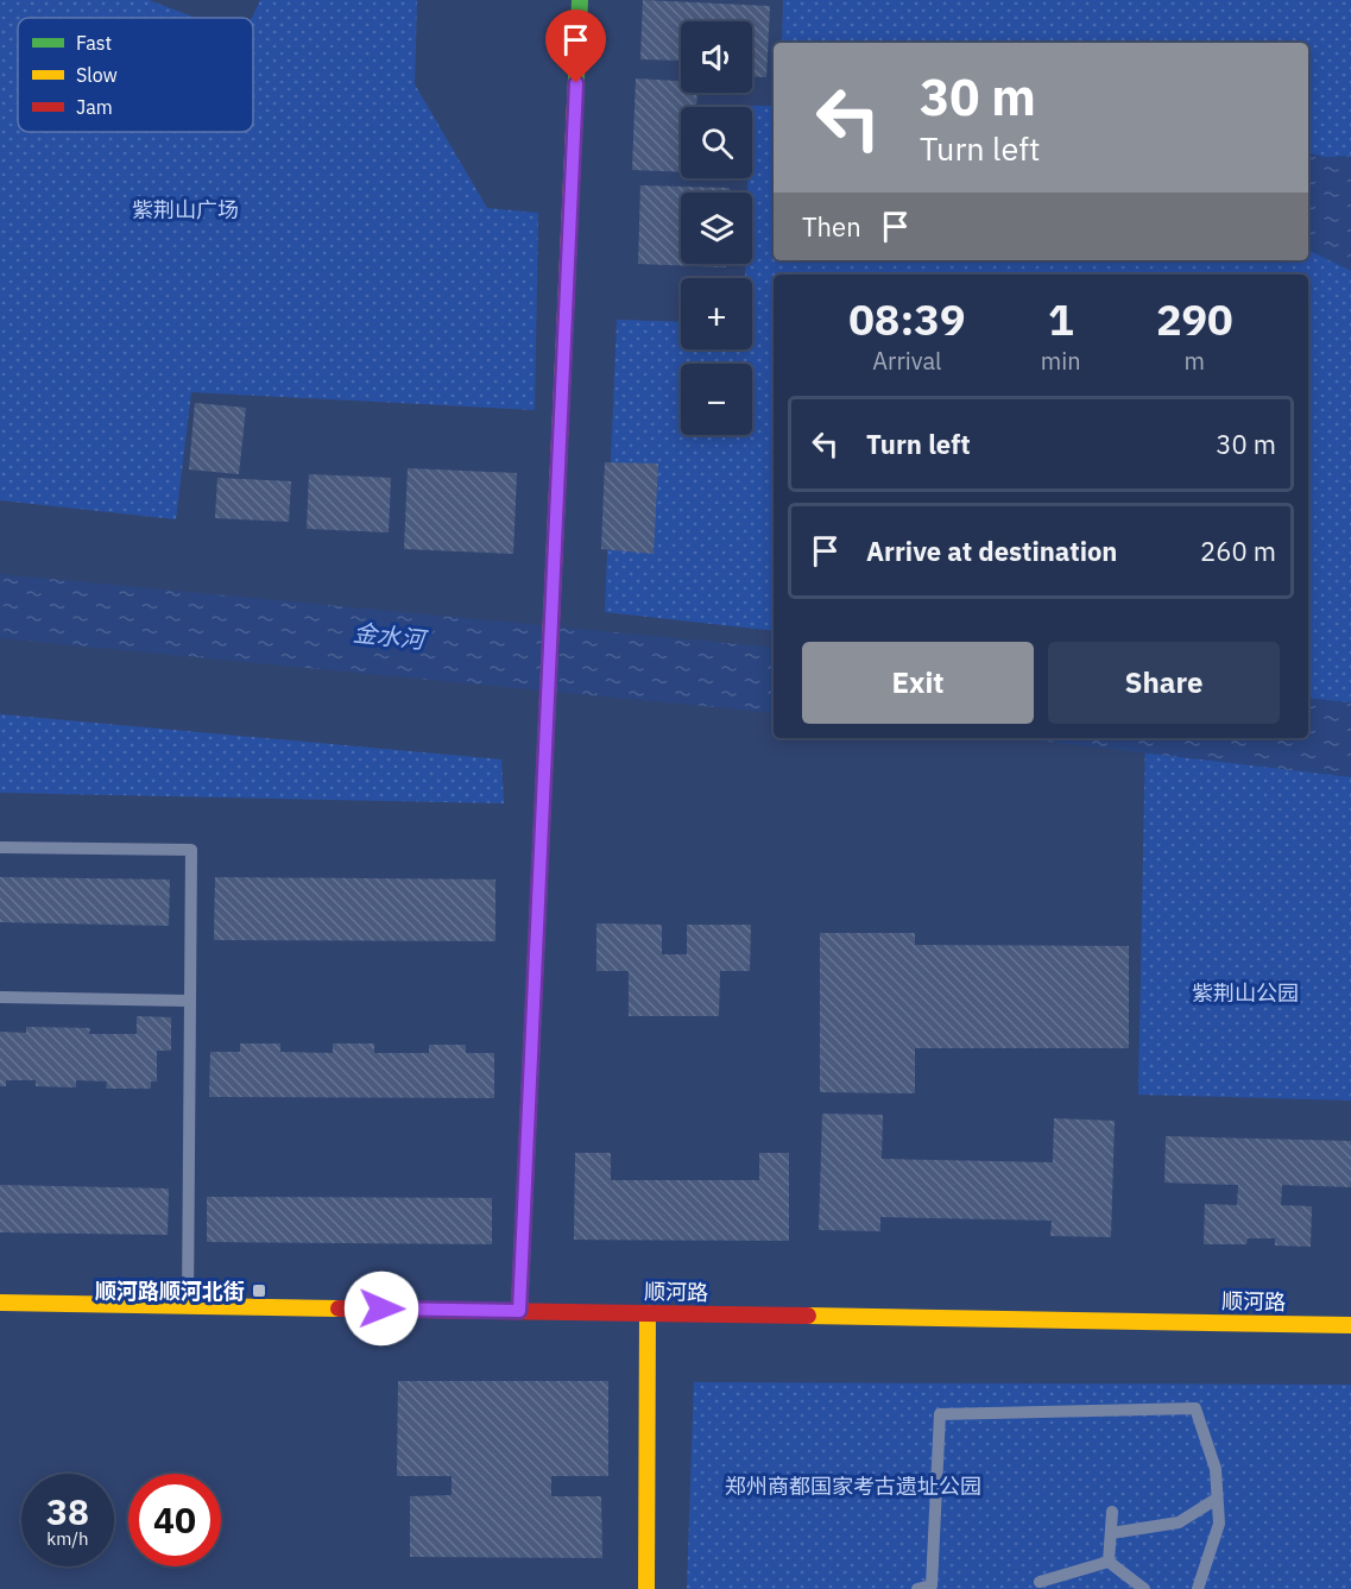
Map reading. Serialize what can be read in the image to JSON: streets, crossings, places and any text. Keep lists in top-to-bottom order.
{
  "streets": {
    "street": ["顺河路"]
  },
  "water": ["金水河"],
  "parks": ["紫荆山广场", "紫荆山公园", "郑州商都国家考古遗址公园"],
  "places": {
    "transit": ["顺河路顺河北街"]
  },
  "legend": ["Fast", "Slow", "Jam"],
  "page": {
    "map_buttons": ["+", "−"],
    "turn": ["30 m", "Turn left"],
    "then": "Then",
    "eta": [
      "08:39",
      "Arrival",
      "1",
      "min",
      "290",
      "m"
    ],
    "list": [
      {
        "name": "Turn left",
        "value": "30 m"
      },
      {
        "name": "Arrive at destination",
        "value": "260 m"
      }
    ],
    "buttons": ["Exit", "Share"],
    "speed": "38 km/h",
    "limit": "40"
  }
}
